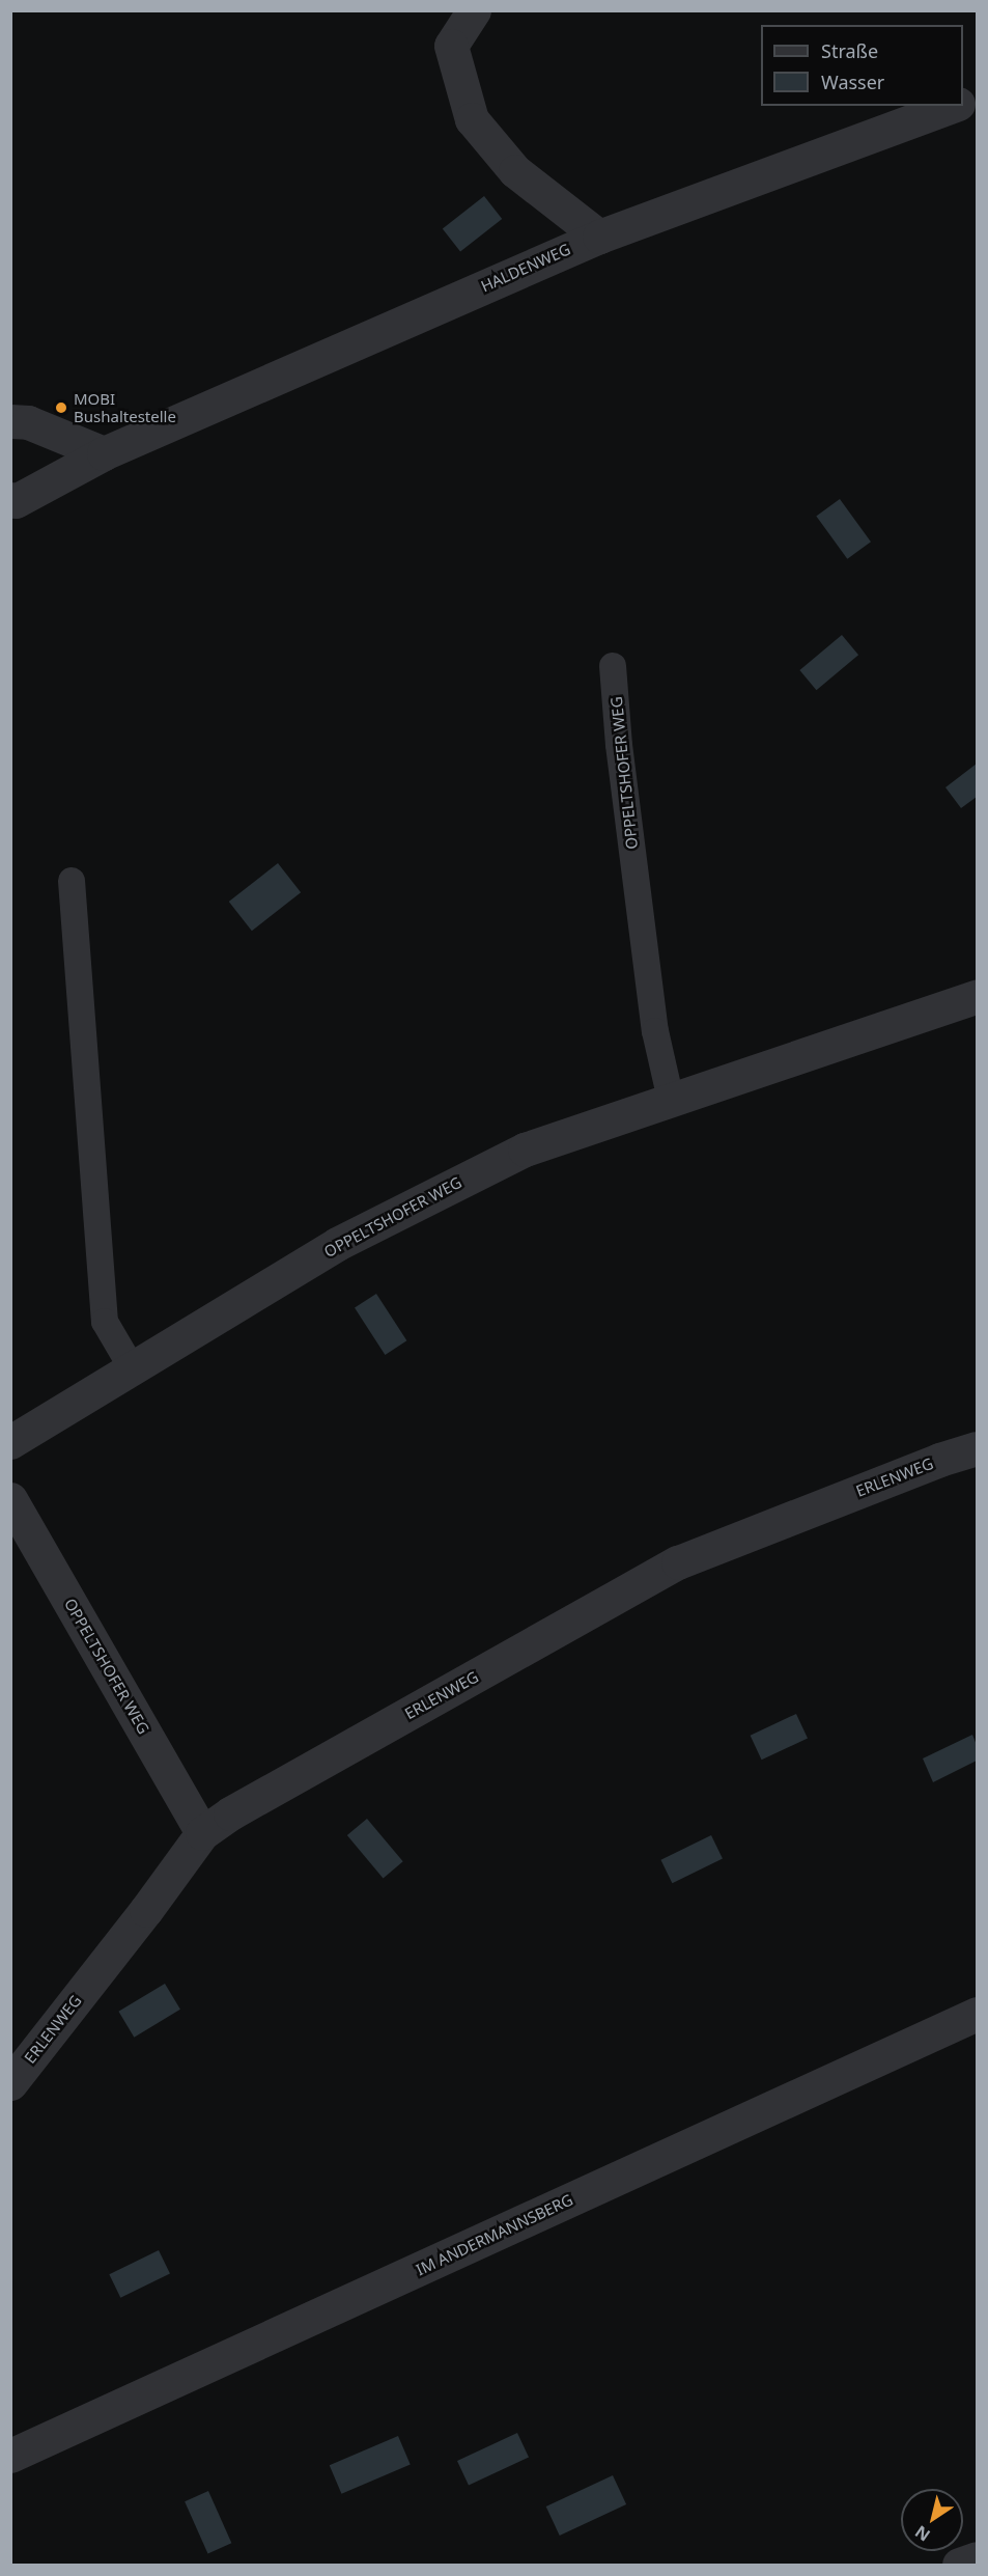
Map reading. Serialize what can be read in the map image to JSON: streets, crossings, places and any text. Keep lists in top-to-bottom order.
{
  "streets": {
    "street": [
      "HALDENWEG",
      "OPPELTSHOFER WEG",
      "ERLENWEG",
      "IM ANDERMANNSBERG"
    ]
  },
  "crossings": [
    ["OPPELTSHOFER WEG", "ERLENWEG"]
  ],
  "places": ["MOBI Bushaltestelle"],
  "legend": ["Straße", "Wasser"],
  "north": "bottom left"
}
